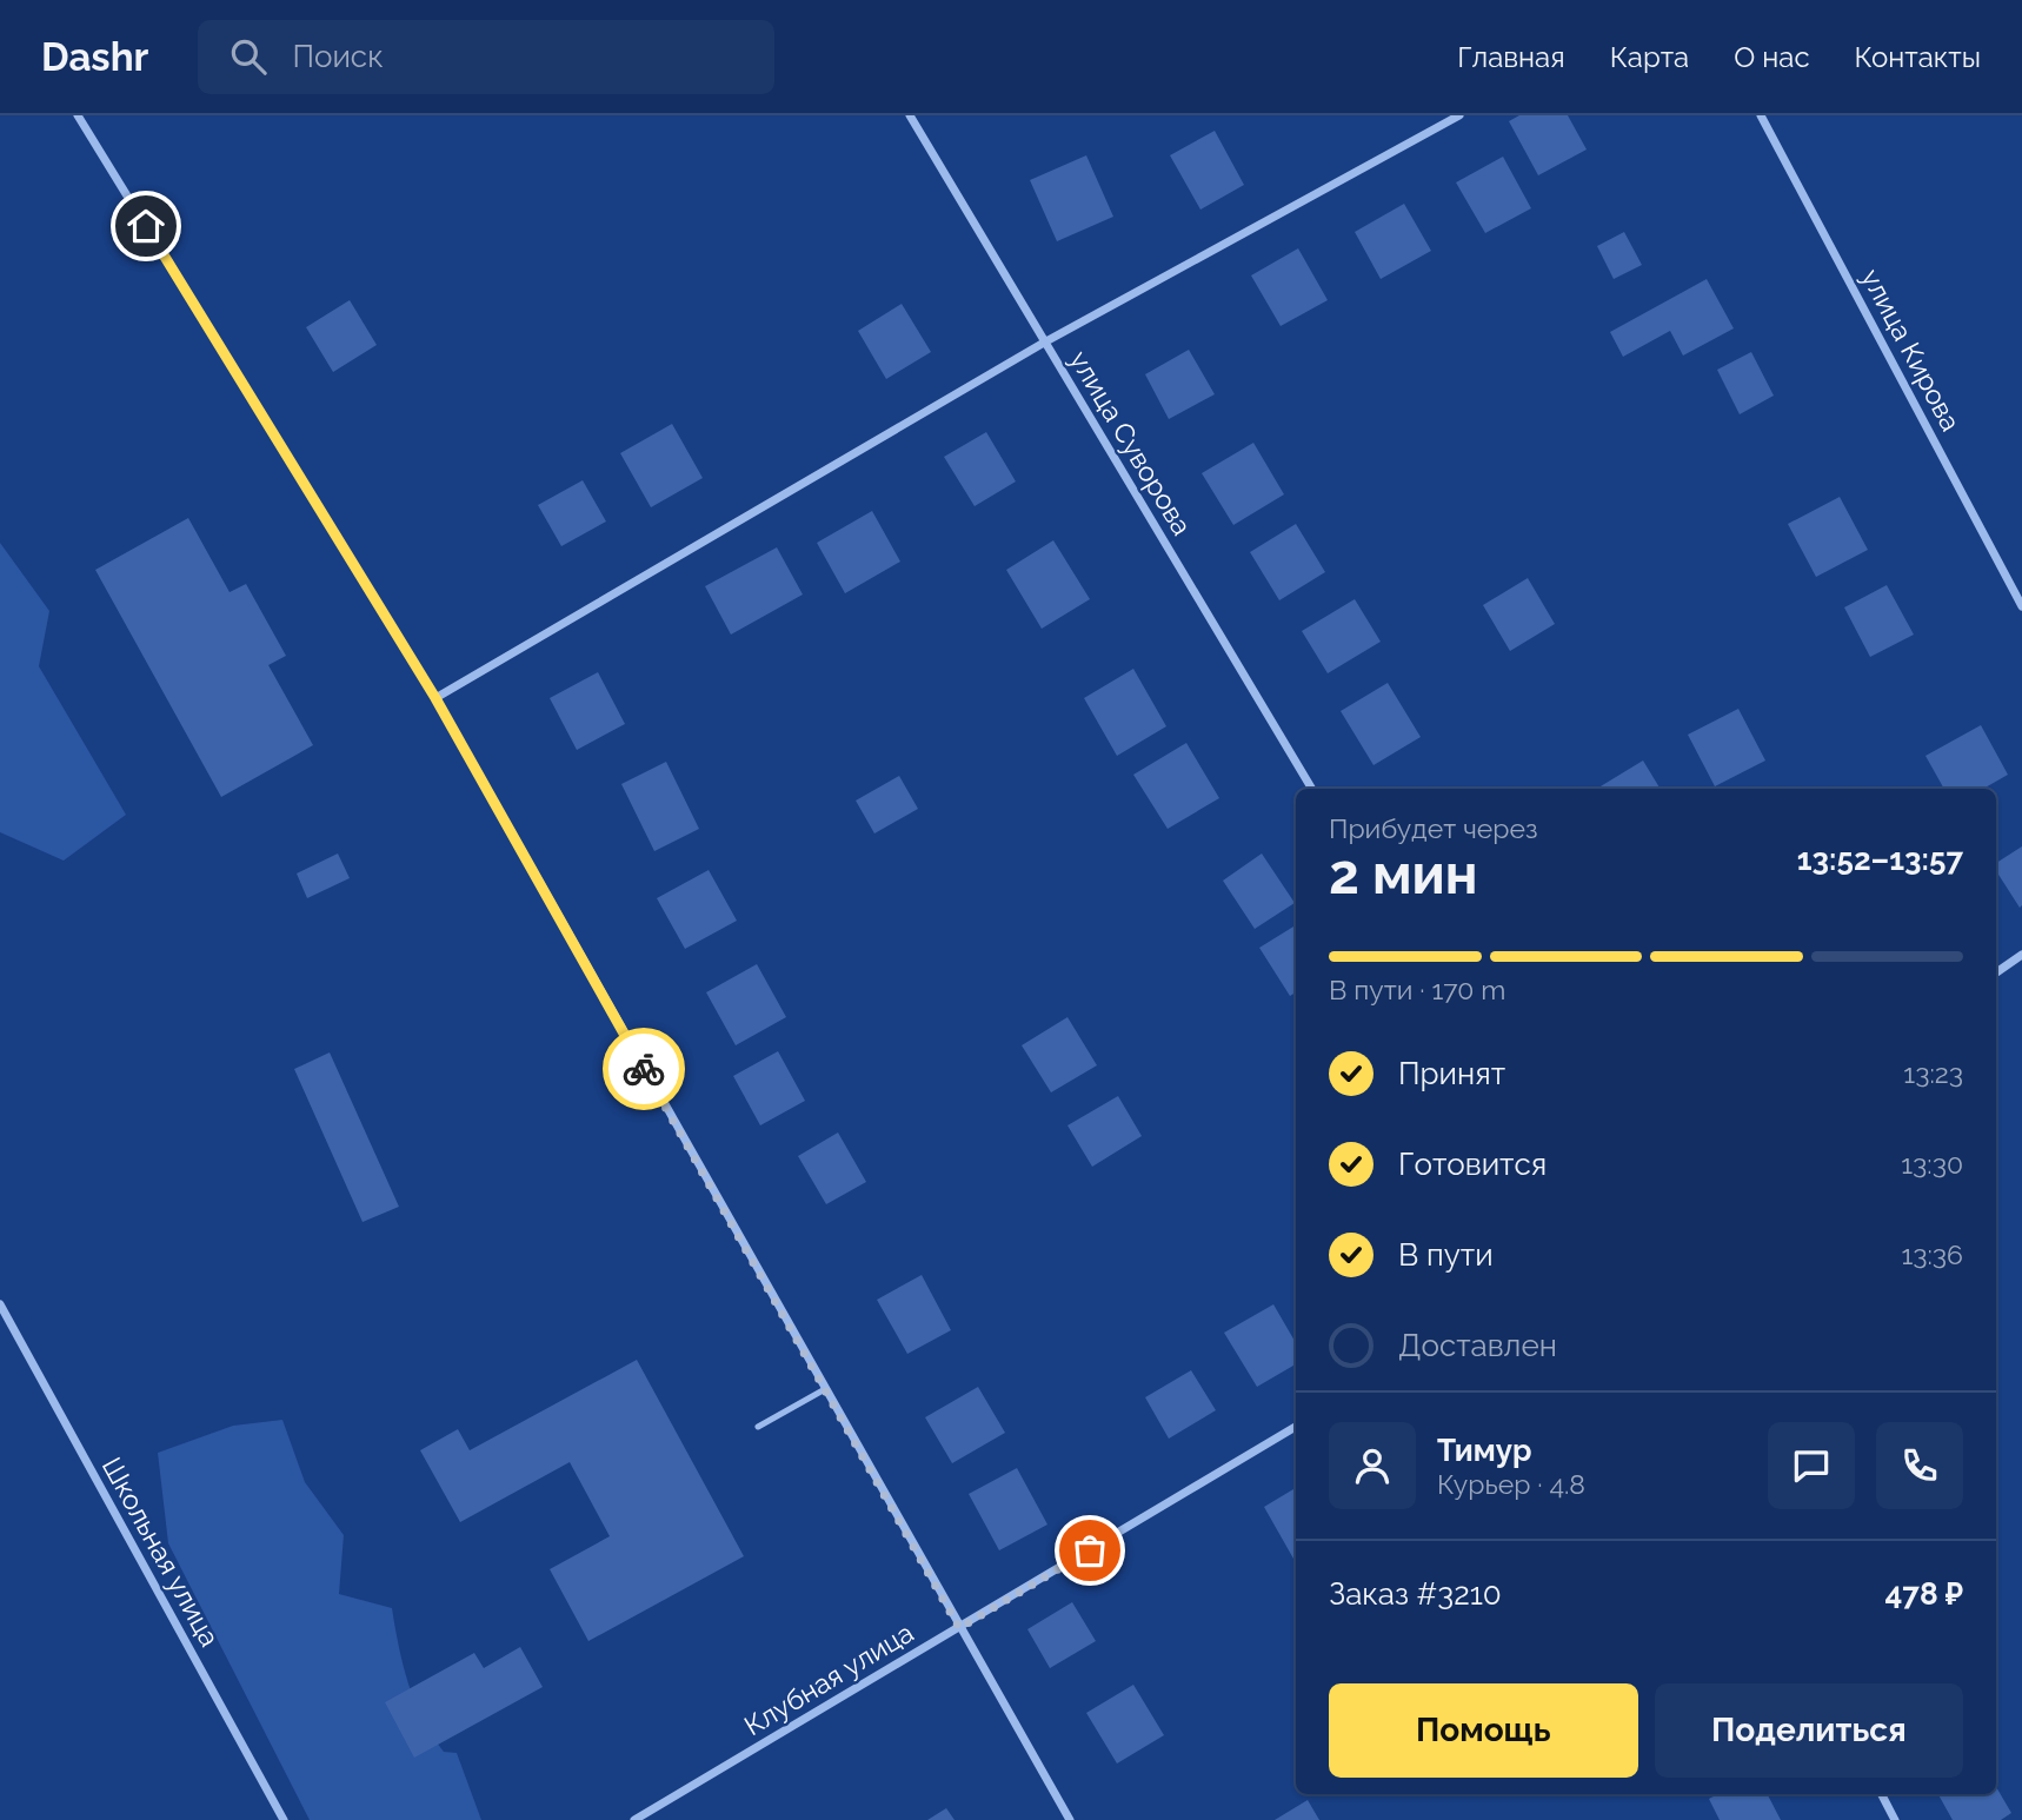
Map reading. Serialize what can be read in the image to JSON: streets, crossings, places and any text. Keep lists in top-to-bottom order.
{
  "streets": {
    "street": [
      "улица Кирова",
      "улица Суворова",
      "Школьная улица",
      "Клубная улица"
    ]
  },
  "page": {
    "header": "Dashr",
    "search": "Поиск",
    "nav": [
      "Главная",
      "Карта",
      "О нас",
      "Контакты"
    ],
    "heading": ["2 мин", "Прибудет через", "13:52–13:57"],
    "panel": [
      "Тимур",
      "Курьер · 4.8",
      "Заказ #3210",
      "478 ₽"
    ],
    "bar": "В пути · 170 m",
    "list": [
      ["Принят", "13:23"],
      ["Готовится", "13:30"],
      ["В пути", "13:36"],
      "Доставлен"
    ],
    "buttons": ["Помощь", "Поделиться"]
  }
}
